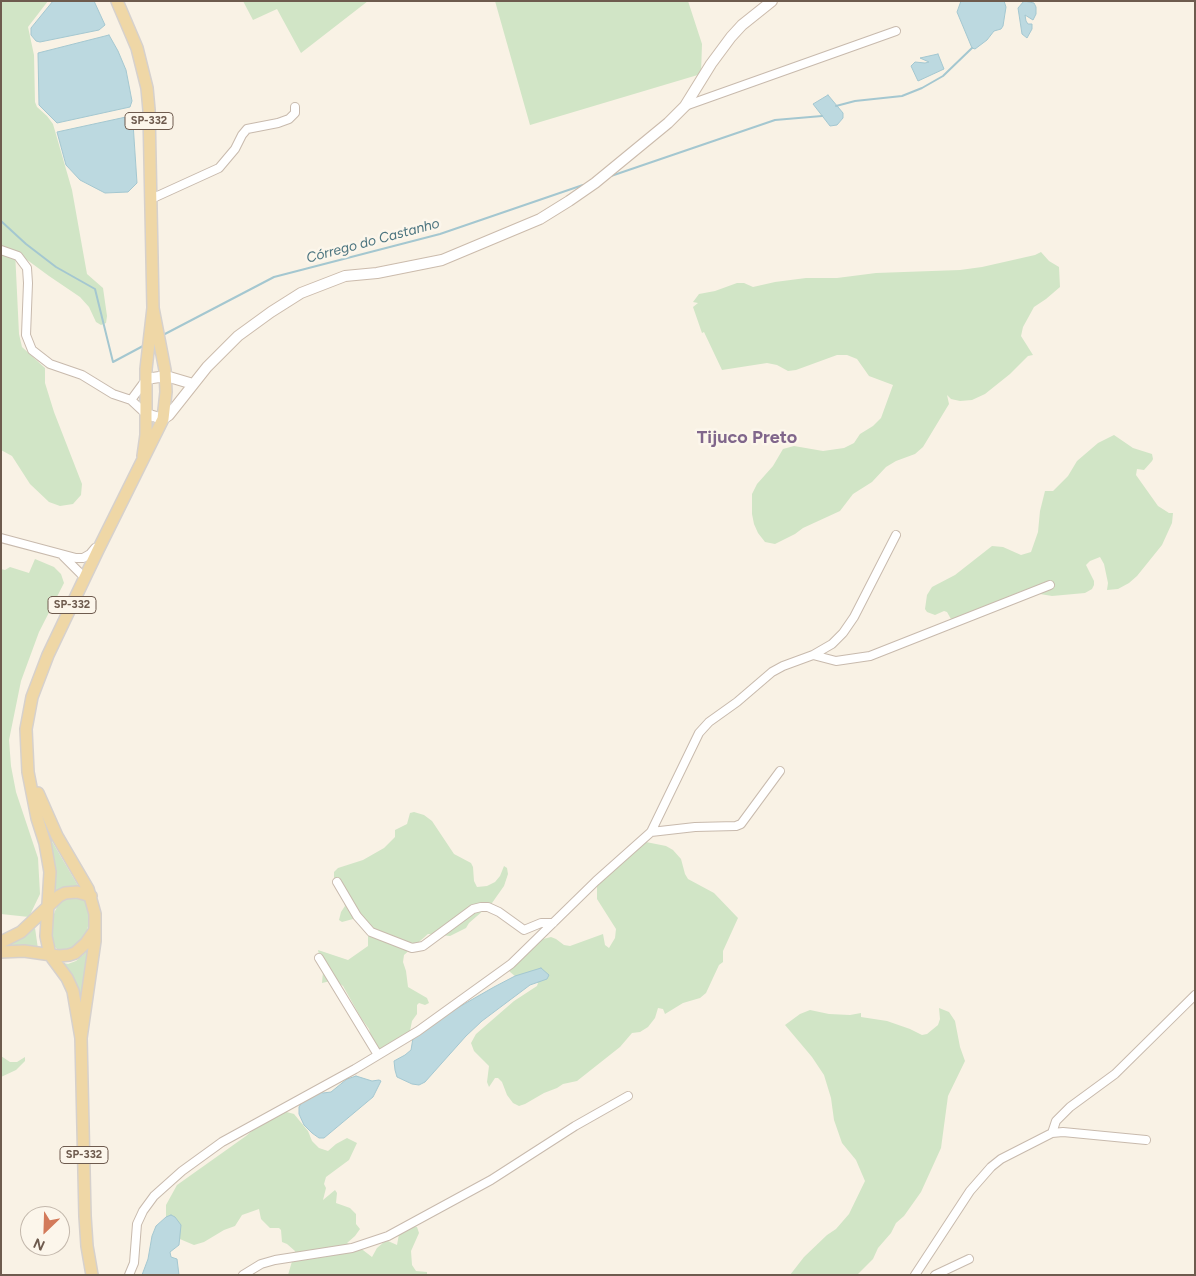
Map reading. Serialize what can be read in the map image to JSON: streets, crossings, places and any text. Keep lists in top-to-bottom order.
{
  "streets": {
    "main road": ["SP-332"]
  },
  "districts": ["Tijuco Preto"],
  "water": ["Córrego do Castanho"],
  "north": "bottom left"
}
